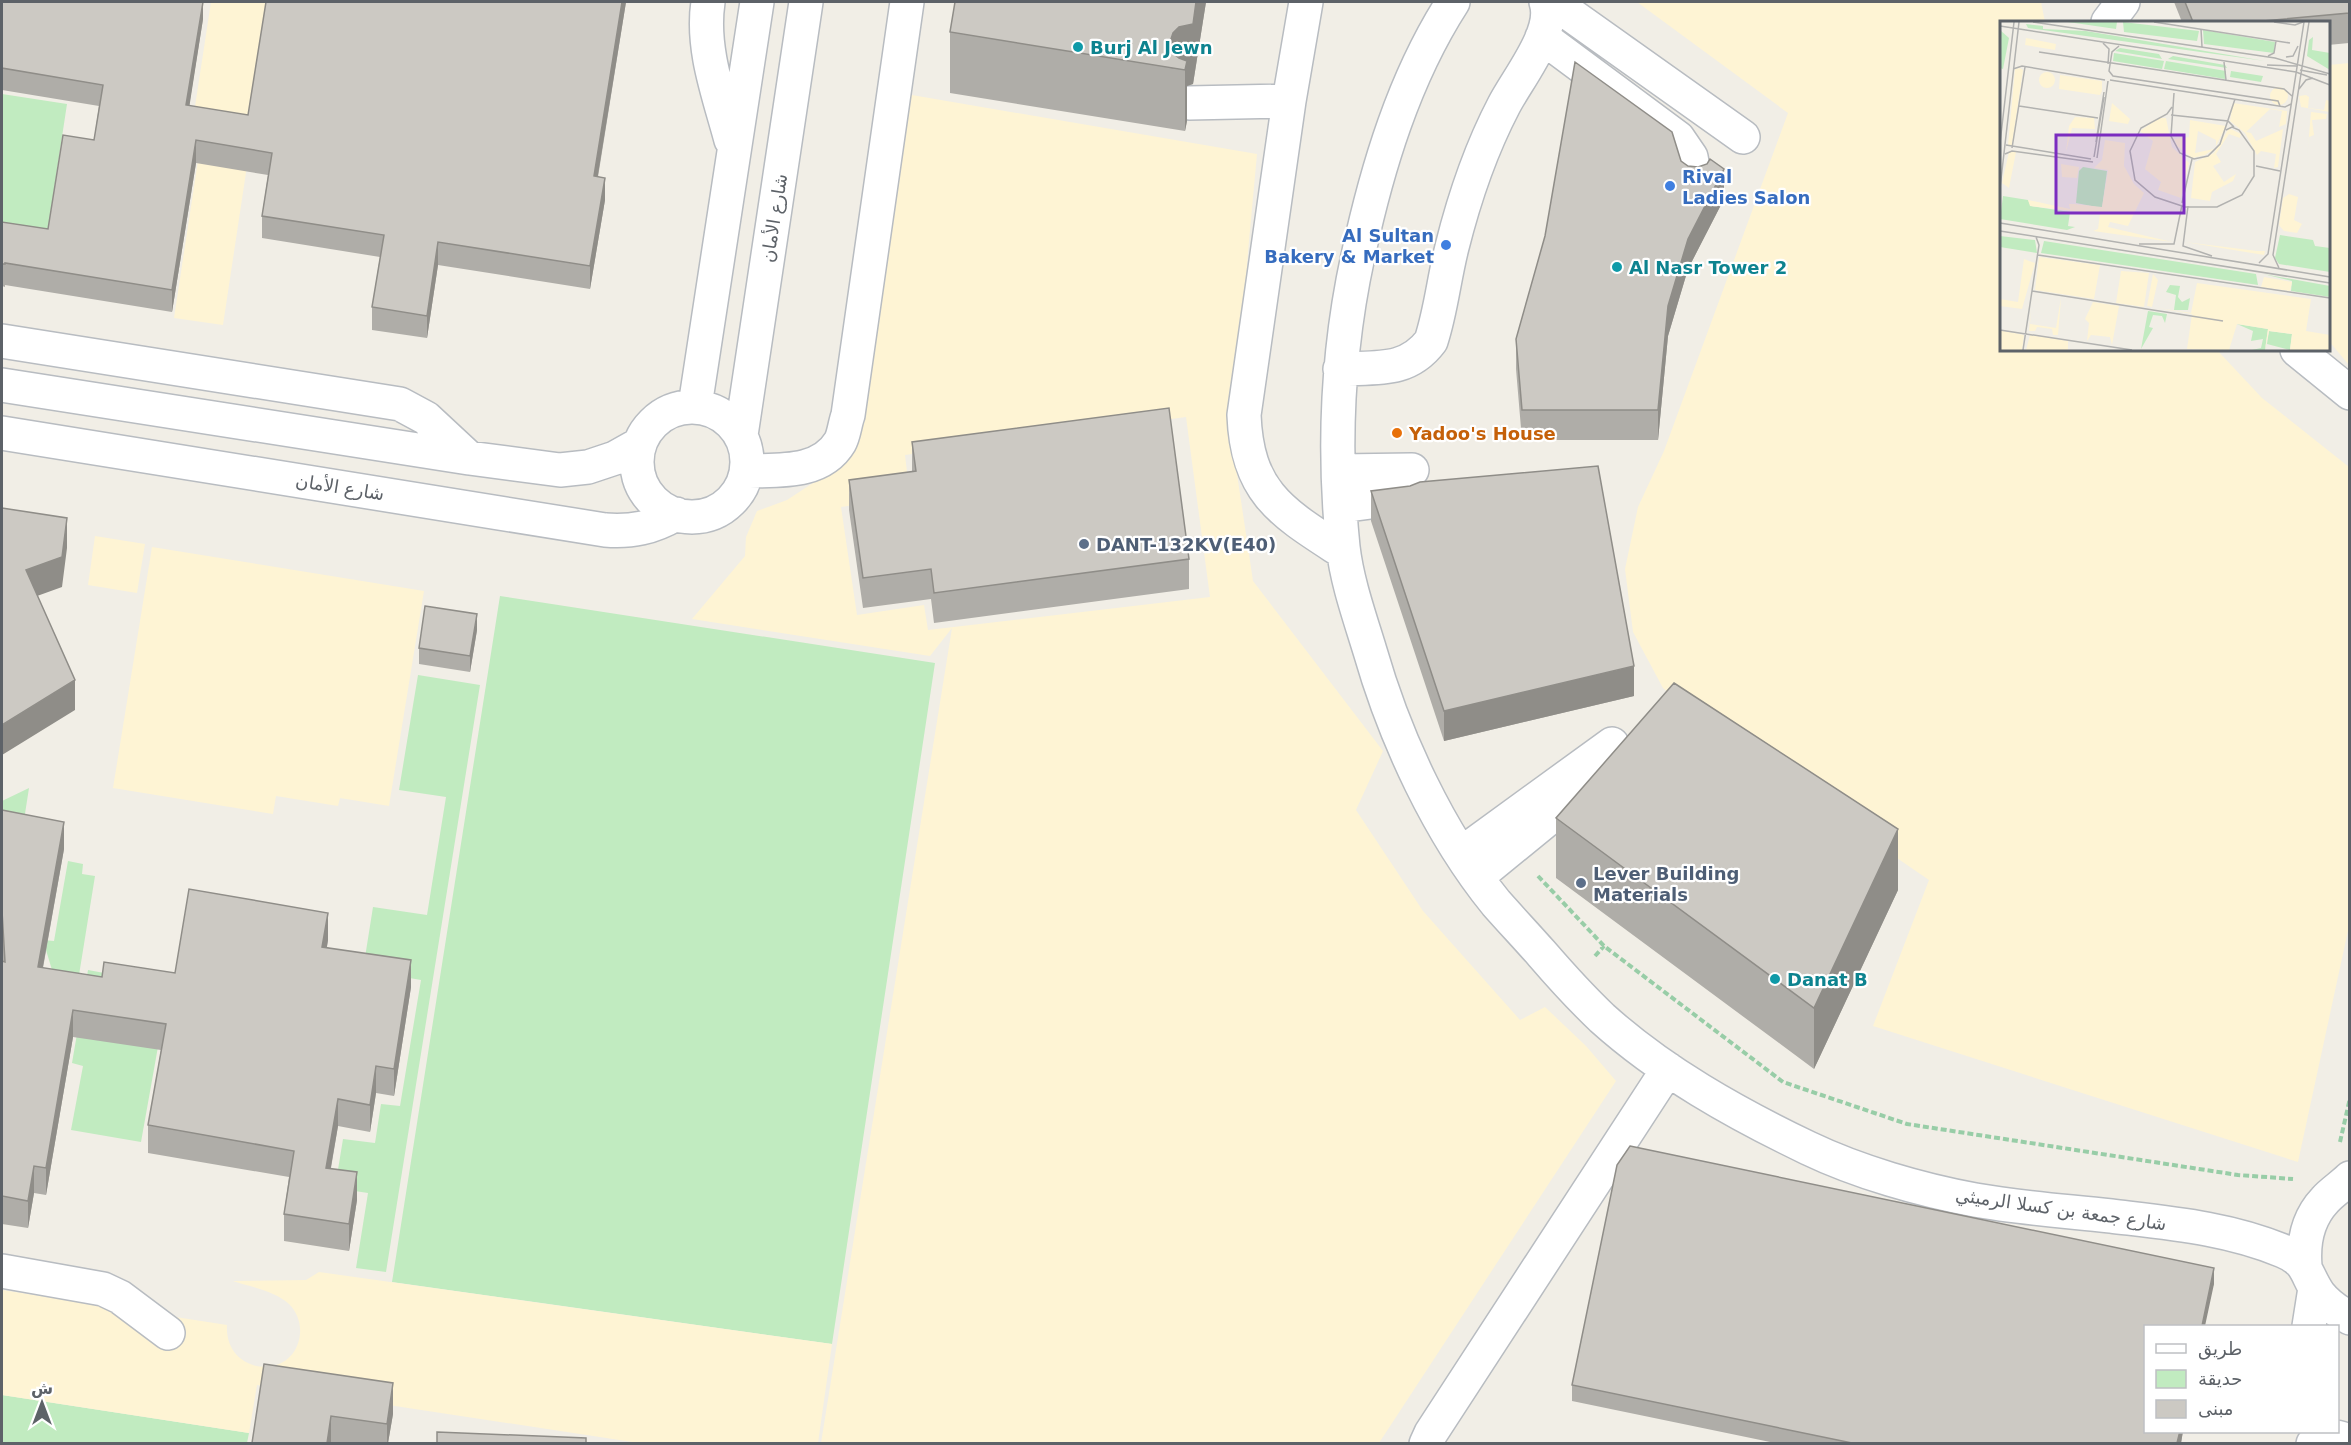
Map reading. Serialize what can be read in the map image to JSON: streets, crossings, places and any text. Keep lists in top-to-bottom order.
{
  "streets": {
    "street": ["شارع الأمان", "شارع جمعة بن كسلا الرميثي"]
  },
  "places": [
    "Burj Al Jewn",
    "Rival Ladies Salon",
    "Al Sultan Bakery & Market",
    "Al Nasr Tower 2",
    "Yadoo's House",
    "DANT-132KV(E40)",
    "Lever Building Materials",
    "Danat B"
  ],
  "legend": ["طريق", "حديقة", "مبنى"],
  "north": "top"
}
